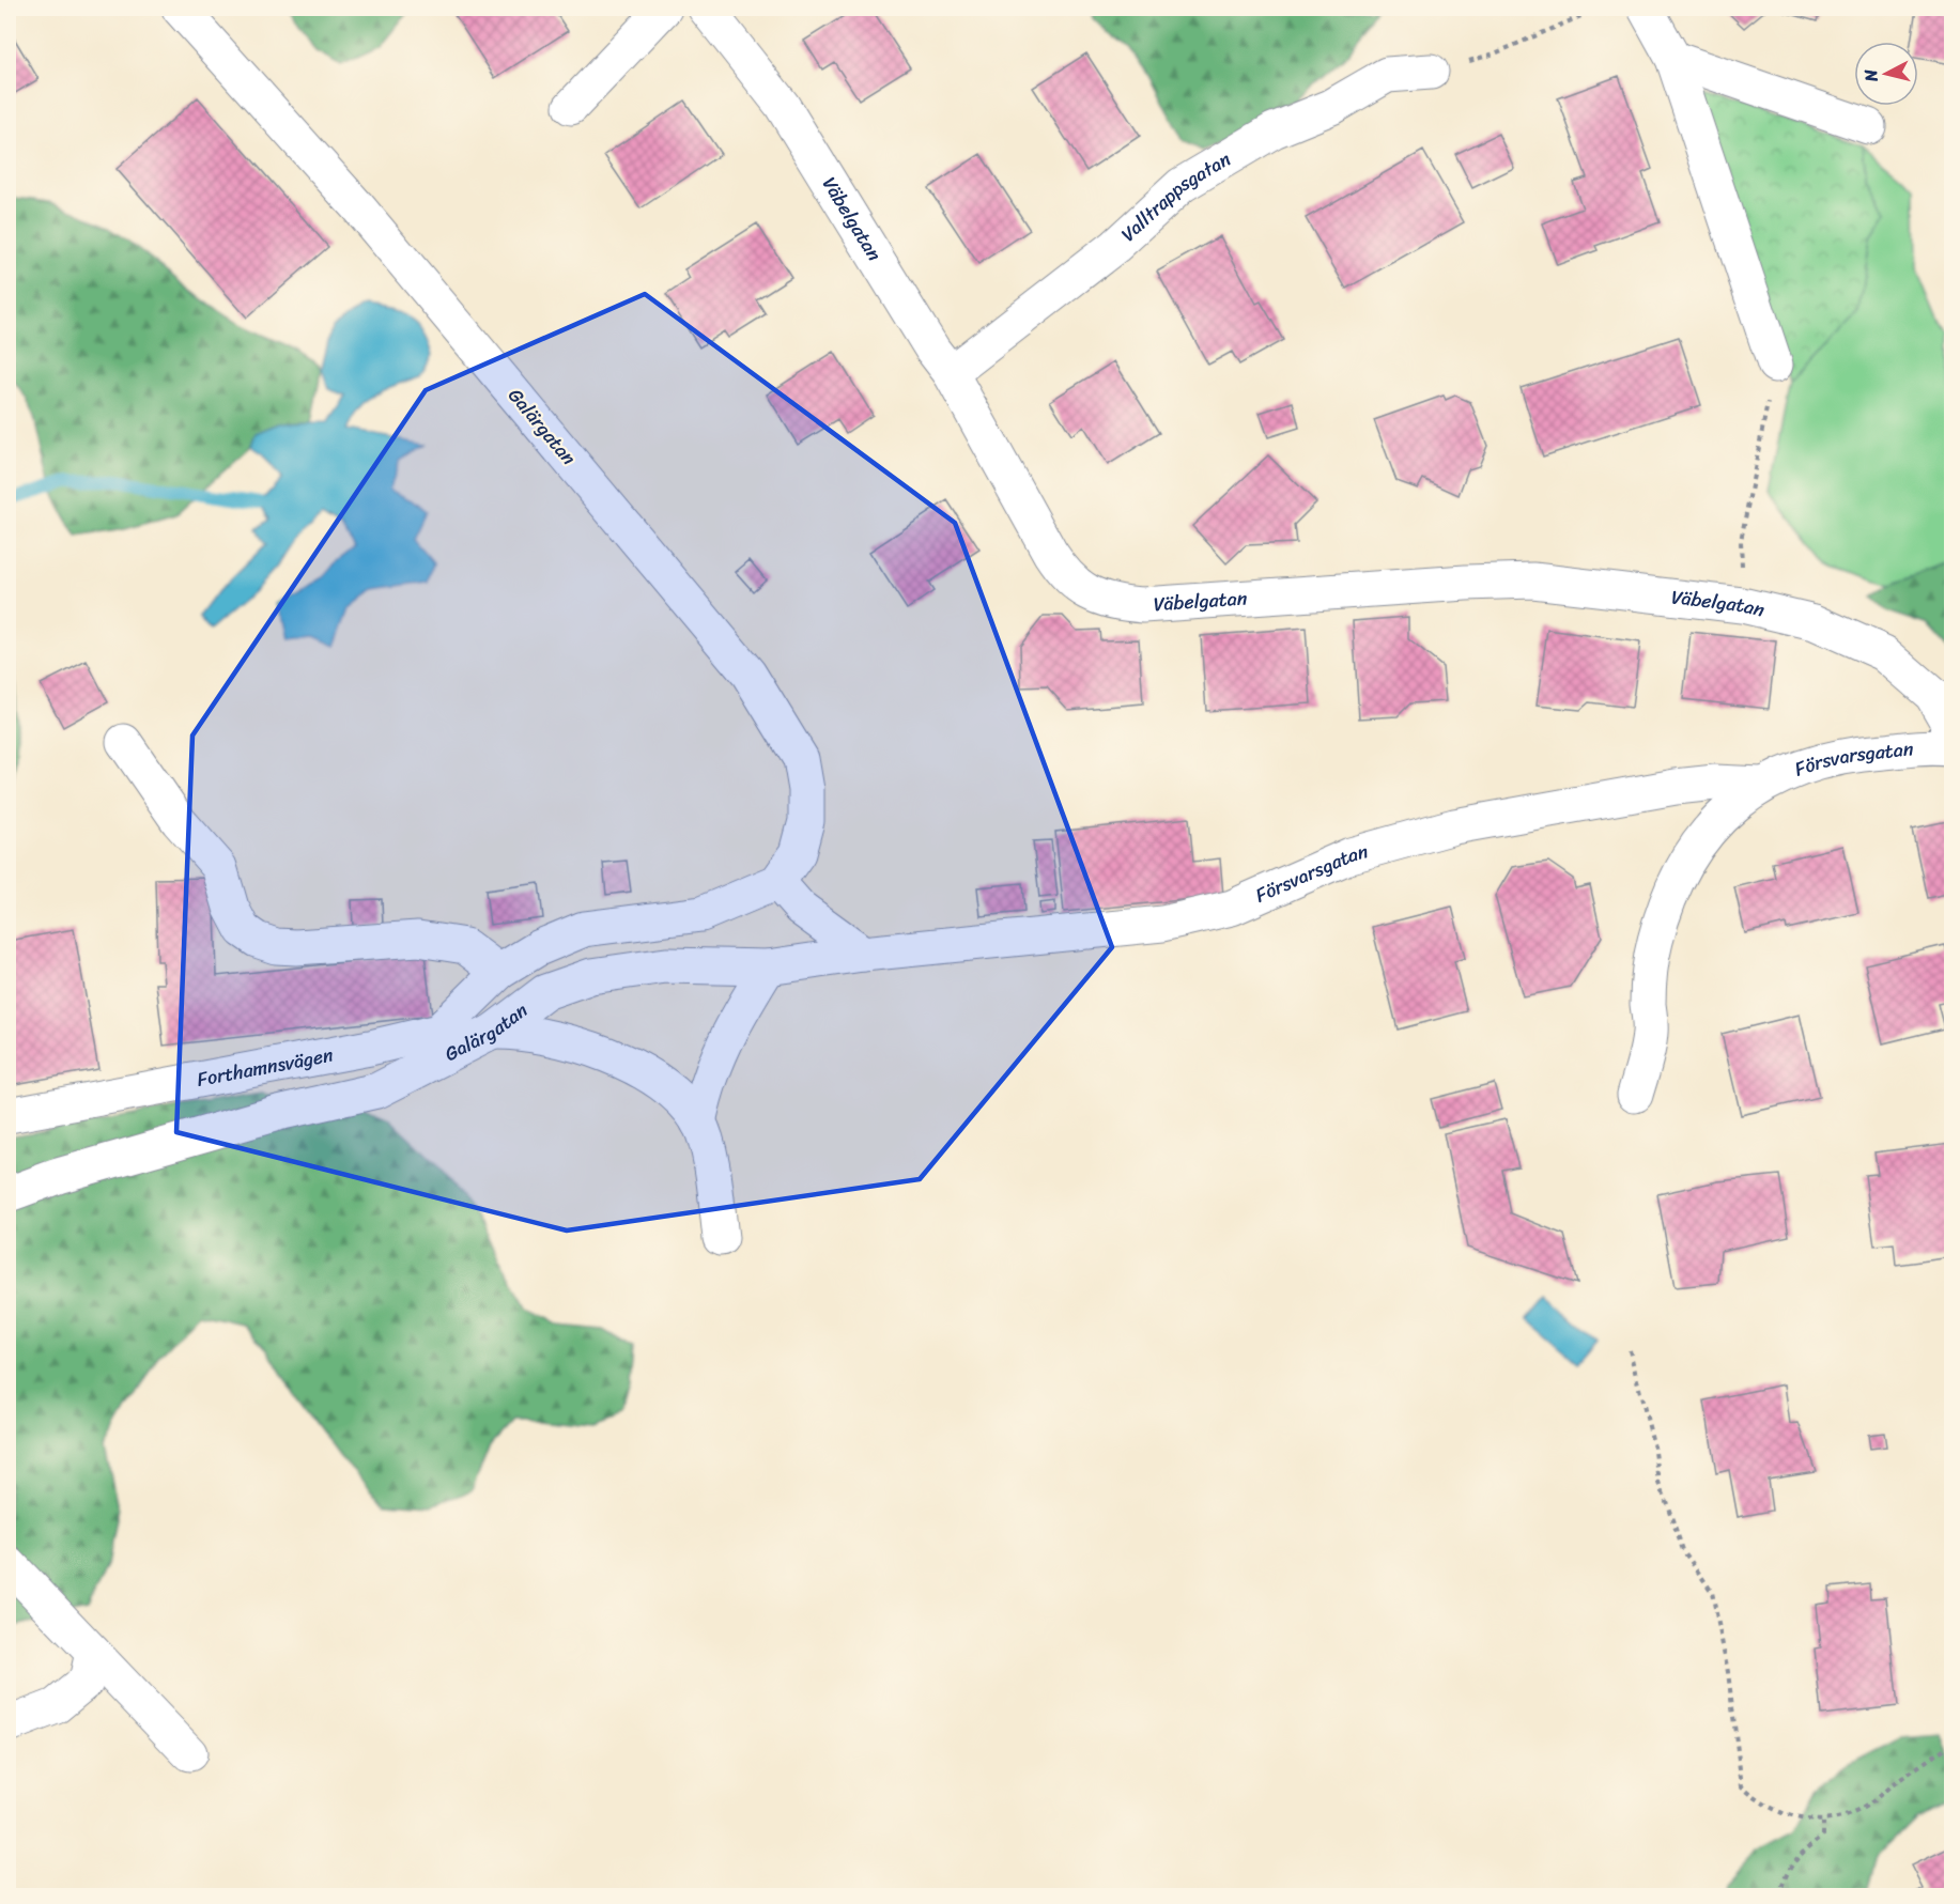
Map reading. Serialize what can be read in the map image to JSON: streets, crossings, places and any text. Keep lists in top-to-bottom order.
{
  "streets": {
    "street": [
      "Valltrappsgatan",
      "Väbelgatan",
      "Galärgatan",
      "Försvarsgatan",
      "Forthamnsvägen"
    ]
  },
  "crossings": [
    ["Valltrappsgatan", "Väbelgatan"],
    ["Väbelgatan", "Försvarsgatan"],
    ["Galärgatan", "Försvarsgatan"]
  ],
  "north": "left"
}
